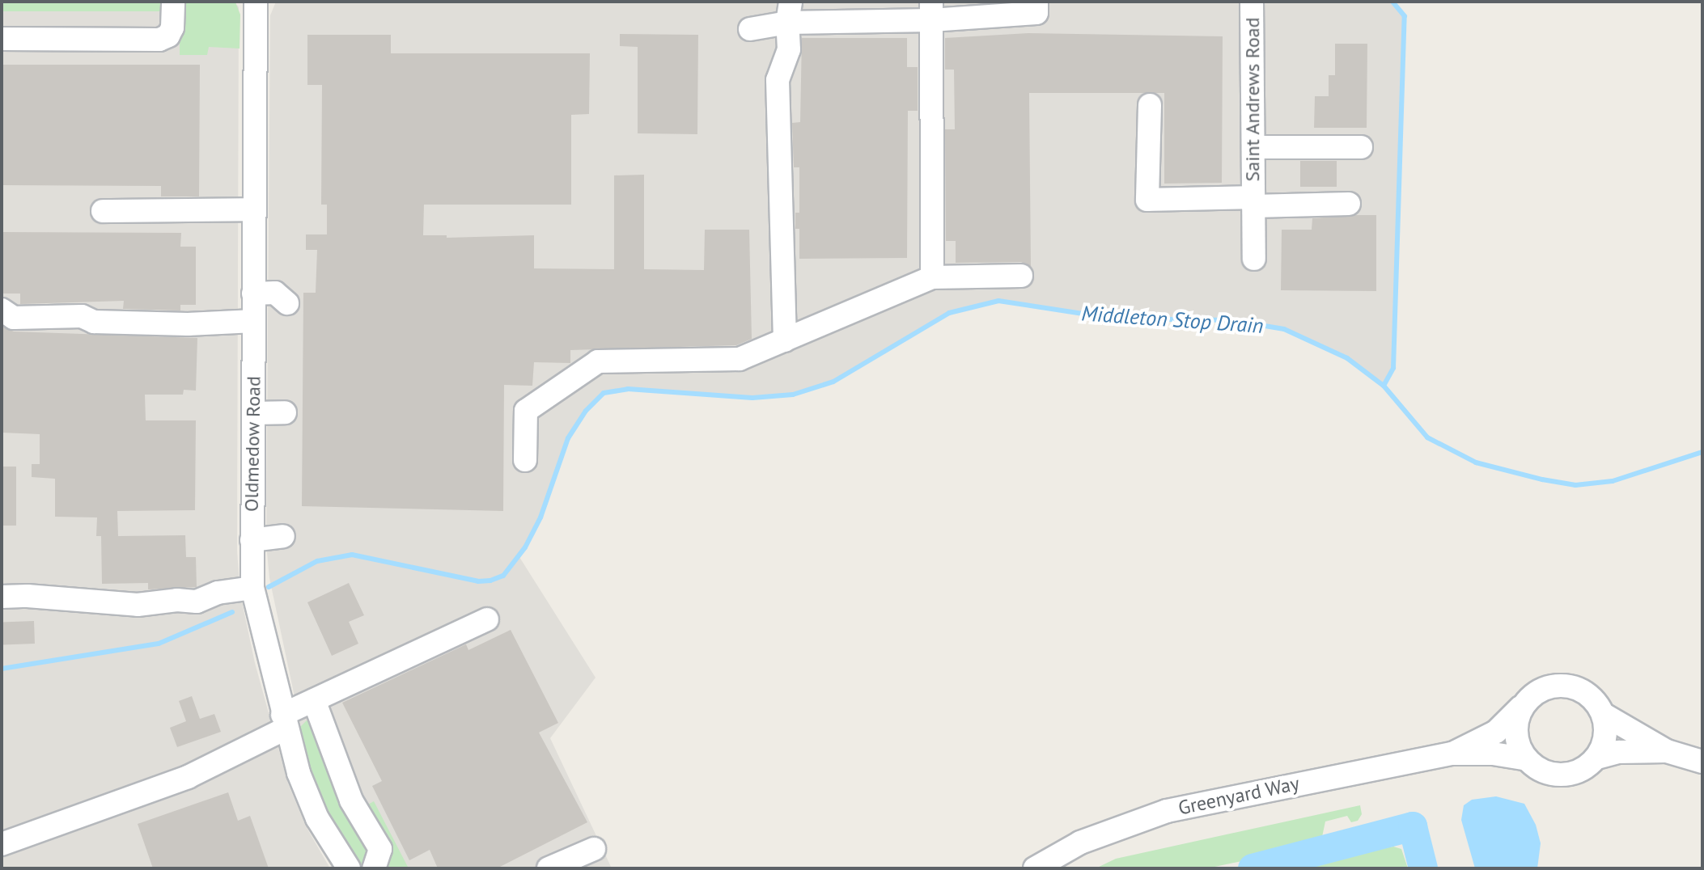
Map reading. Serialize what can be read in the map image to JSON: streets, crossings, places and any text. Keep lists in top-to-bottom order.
{
  "streets": {
    "street": ["Saint Andrews Road", "Oldmedow Road", "Greenyard Way"]
  },
  "water": ["Middleton Stop Drain"]
}
